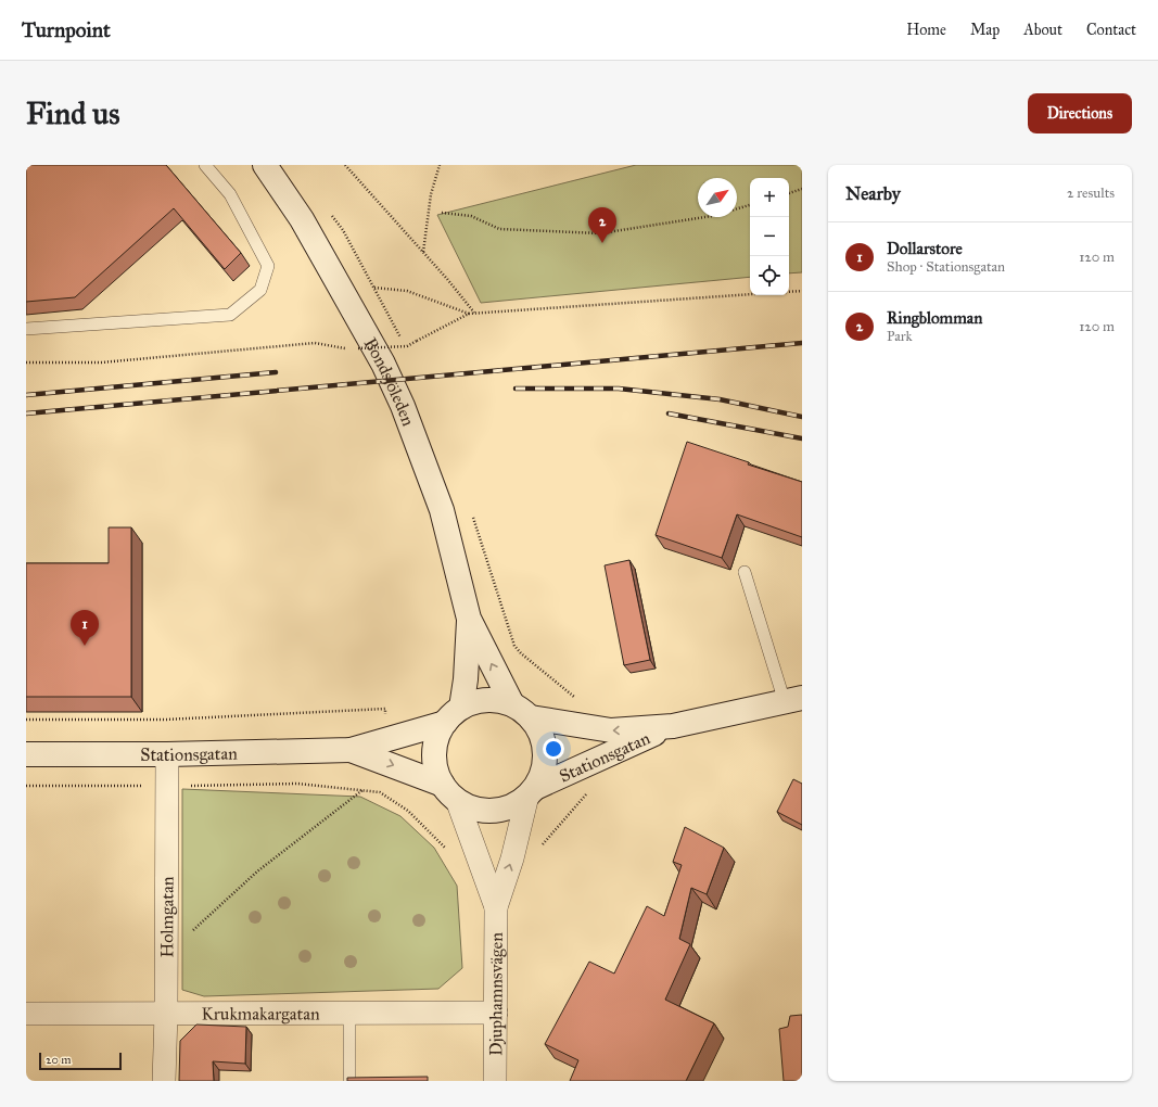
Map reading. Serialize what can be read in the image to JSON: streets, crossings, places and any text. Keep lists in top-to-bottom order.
{
  "streets": {
    "main road": ["Bondsjöleden", "Stationsgatan"],
    "street": ["Holmgatan", "Djuphamnsvägen", "Krukmakargatan"]
  },
  "crossings": [
    ["Bondsjöleden", "Stationsgatan"],
    ["Bondsjöleden", "Djuphamnsvägen"],
    ["Stationsgatan", "Holmgatan"],
    ["Stationsgatan", "Djuphamnsvägen"],
    ["Holmgatan", "Krukmakargatan"],
    ["Djuphamnsvägen", "Krukmakargatan"]
  ],
  "scale_bar": "20 m",
  "north": "top right",
  "page": {
    "header": "Turnpoint",
    "nav": [
      "Home",
      "Map",
      "About",
      "Contact"
    ],
    "buttons": "Directions",
    "title": "Find us",
    "heading": ["Nearby", "2 results"],
    "map_buttons": ["+", "−"],
    "pins": ["2", "1"],
    "list": [
      {
        "mark": "1",
        "name": "Dollarstore",
        "note": "Shop · Stationsgatan",
        "value": "120 m"
      },
      {
        "mark": "2",
        "name": "Ringblomman",
        "note": "Park",
        "value": "120 m"
      }
    ],
    "scale": "20 m"
  }
}
